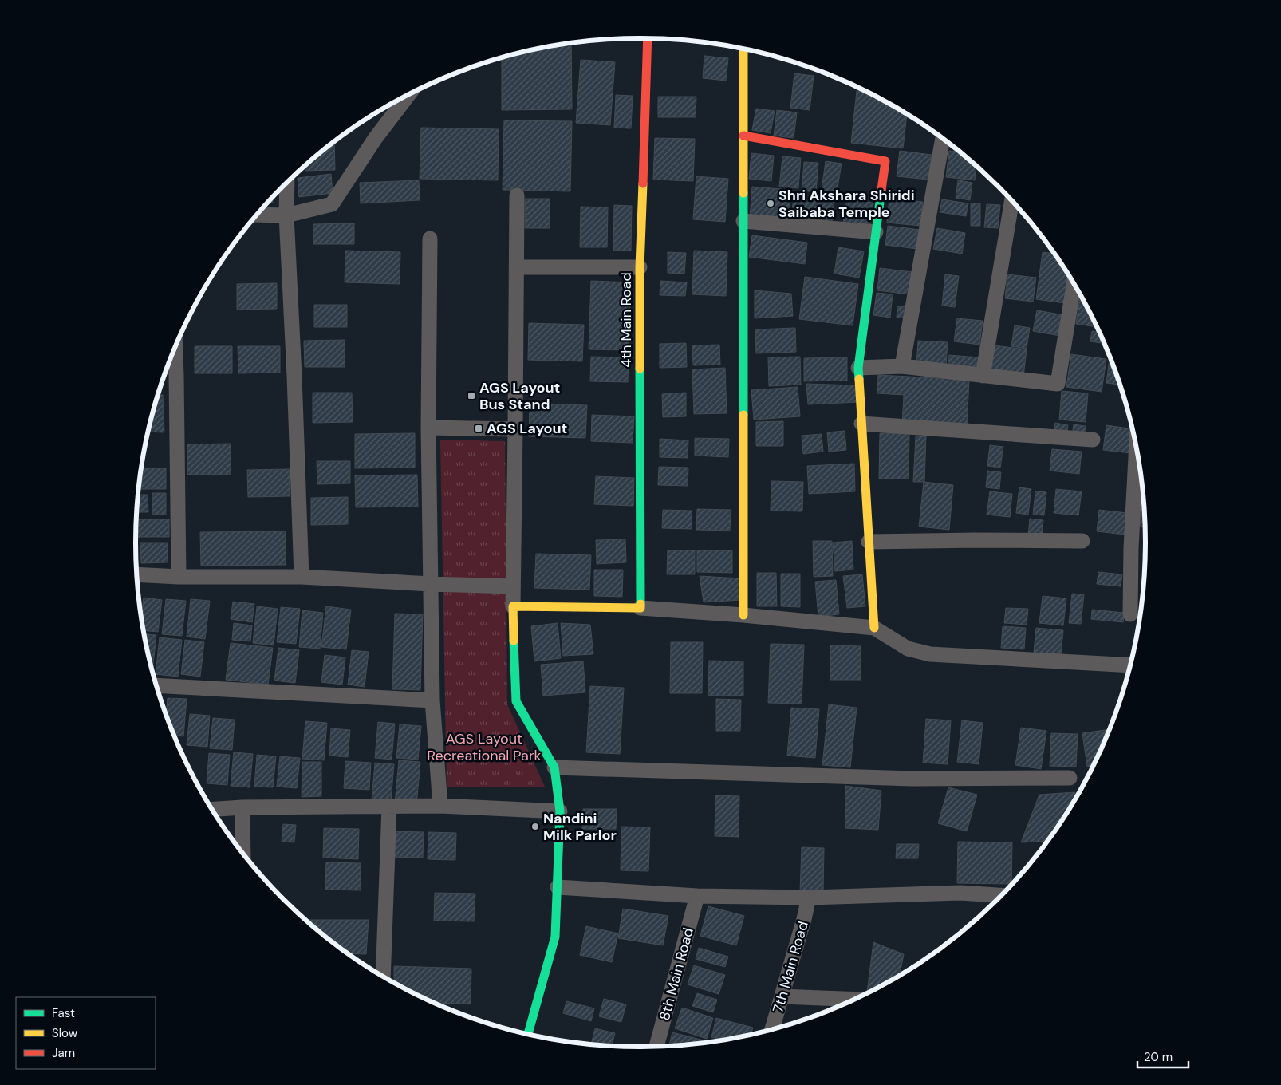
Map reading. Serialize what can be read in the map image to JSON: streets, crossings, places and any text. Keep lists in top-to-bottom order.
{
  "streets": {
    "street": ["4th Main Road", "7th Main Road", "8th Main Road"]
  },
  "parks": ["AGS Layout Recreational Park"],
  "places": {
    "other": ["Shri Akshara Shiridi Saibaba Temple", "Nandini Milk Parlor"],
    "transit": ["AGS Layout Bus Stand", "AGS Layout"]
  },
  "legend": ["Fast", "Slow", "Jam"],
  "scale_bar": "20 m"
}
